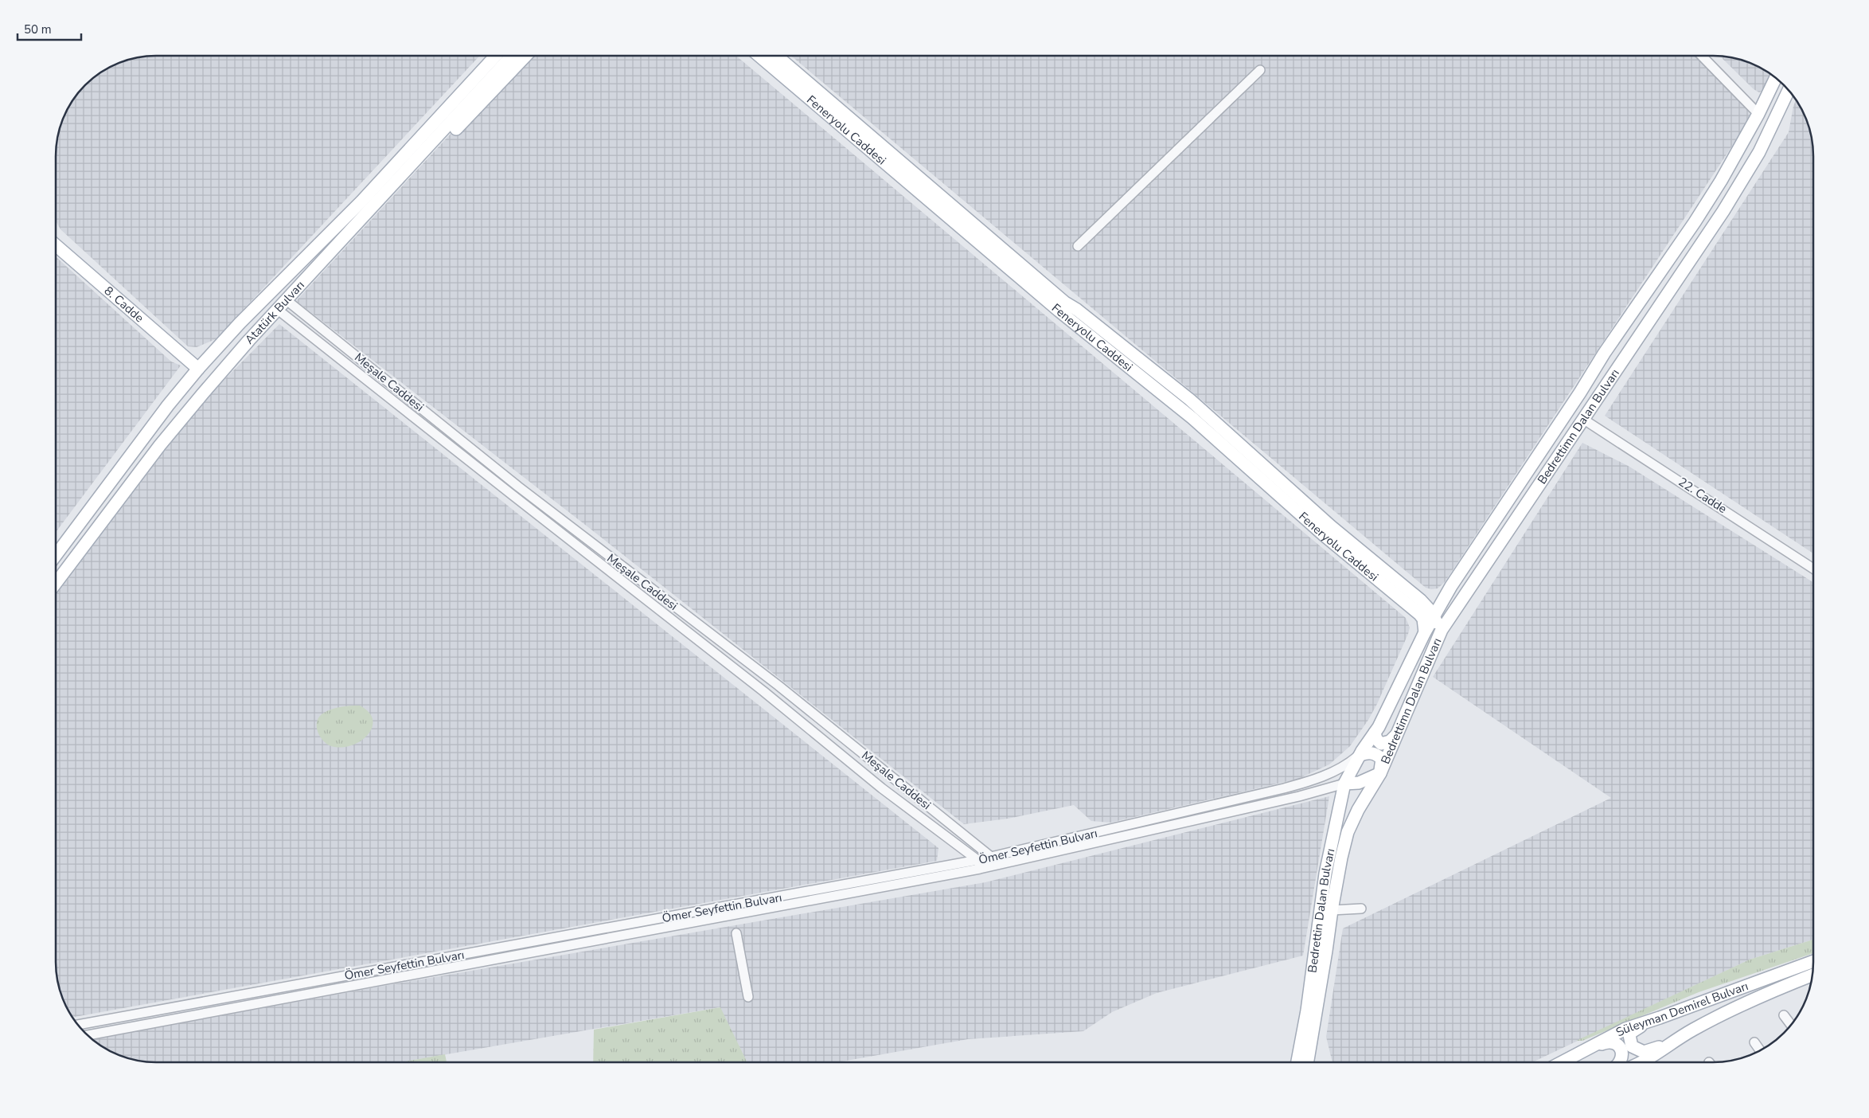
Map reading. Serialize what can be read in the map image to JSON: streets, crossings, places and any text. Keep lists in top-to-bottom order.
{
  "streets": {
    "main road": [
      "Feneryolu Caddesi",
      "8. Cadde",
      "Atatürk Bulvarı",
      "Bedrettimn Dalan Bulvarı",
      "Bedrettin Dalan Bulvarı",
      "Süleyman Demirel Bulvarı"
    ],
    "street": ["Meşale Caddesi", "22. Cadde", "Ömer Seyfettin Bulvarı"]
  },
  "crossings": [
    ["Feneryolu Caddesi", "Bedrettimn Dalan Bulvarı"],
    ["8. Cadde", "Atatürk Bulvarı"],
    ["Atatürk Bulvarı", "Meşale Caddesi"],
    ["Meşale Caddesi", "Ömer Seyfettin Bulvarı"],
    ["Bedrettimn Dalan Bulvarı", "22. Cadde"],
    ["Bedrettimn Dalan Bulvarı", "Ömer Seyfettin Bulvarı"],
    ["Bedrettimn Dalan Bulvarı", "Bedrettin Dalan Bulvarı"],
    ["Ömer Seyfettin Bulvarı", "Bedrettin Dalan Bulvarı"]
  ],
  "scale_bar": "50 m"
}
